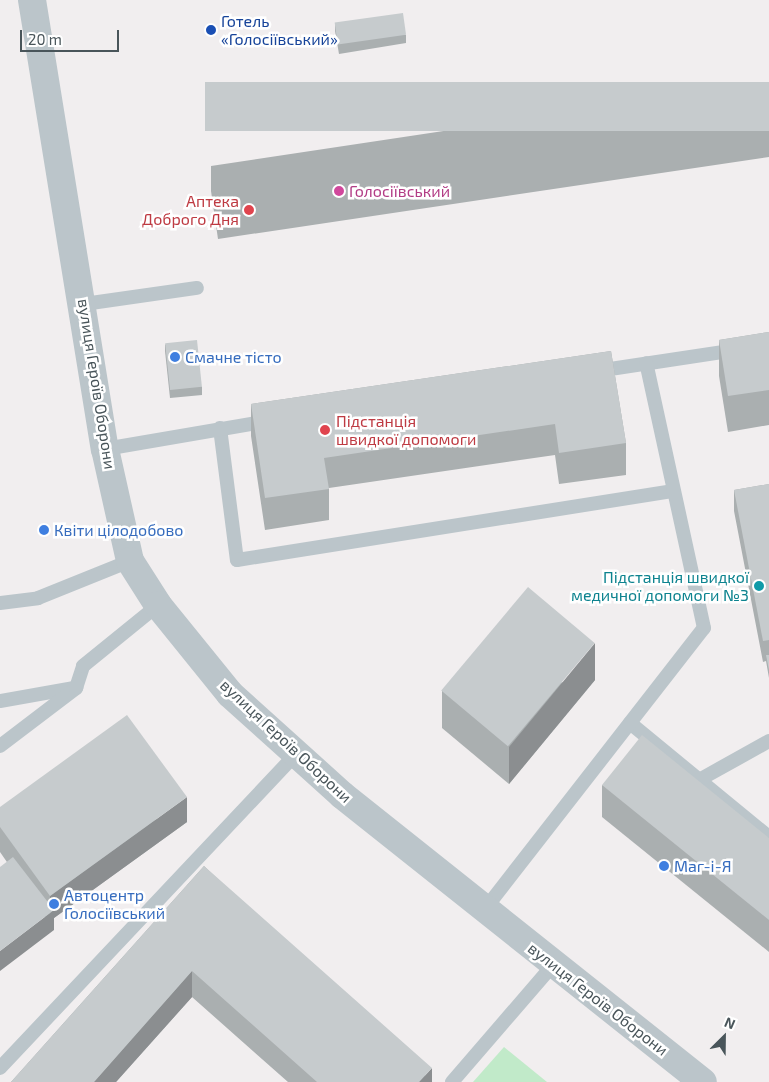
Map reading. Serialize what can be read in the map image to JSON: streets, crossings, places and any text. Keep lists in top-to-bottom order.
{
  "streets": {
    "street": ["вулиця Героїв Оборони"]
  },
  "places": [
    "Готель «Голосіївський»",
    "Голосіївський",
    "Аптека Доброго Дня",
    "Смачне тісто",
    "Підстанція швидкої допомоги",
    "Квіти цілодобово",
    "Підстанція швидкої медичної допомоги №3",
    "Маг-і-Я",
    "Автоцентр Голосіївський"
  ],
  "scale_bar": "20 m",
  "north": "top right"
}
